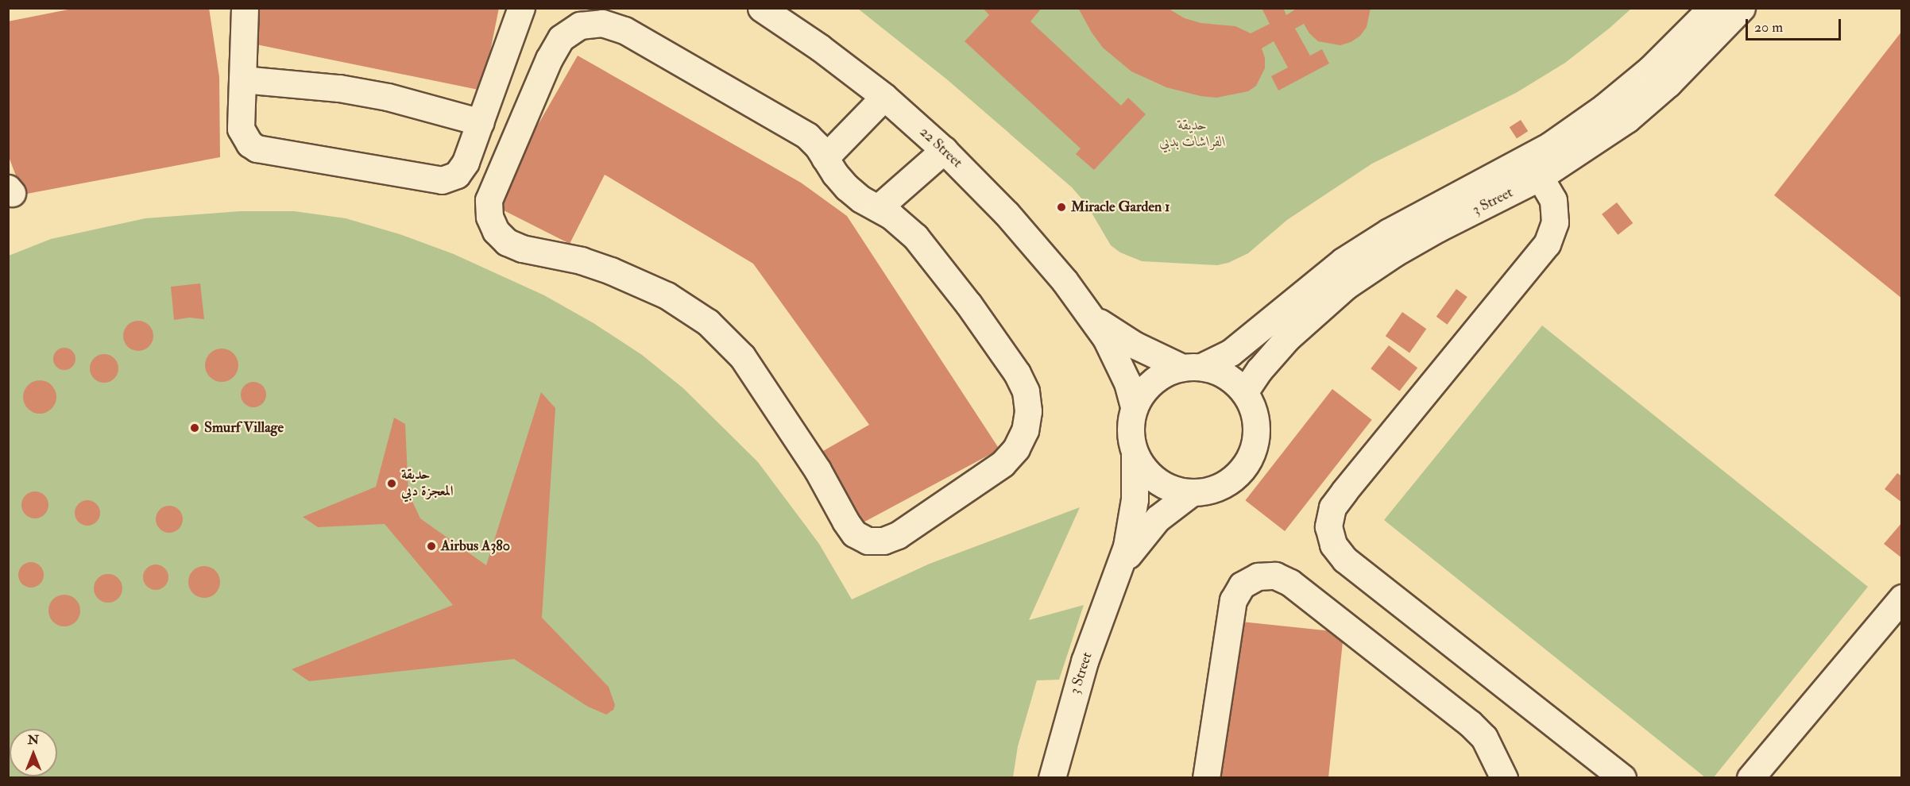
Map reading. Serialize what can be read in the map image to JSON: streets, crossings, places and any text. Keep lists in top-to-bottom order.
{
  "streets": {
    "street": ["22 Street", "3 Street"]
  },
  "crossings": [
    ["22 Street", "3 Street"]
  ],
  "parks": ["حديقة الفراشات بدبي"],
  "places": [
    "Miracle Garden 1",
    "Smurf Village",
    "حديقة المعجزة دبي",
    "Airbus A380"
  ],
  "scale_bar": "20 m",
  "north": "top"
}
